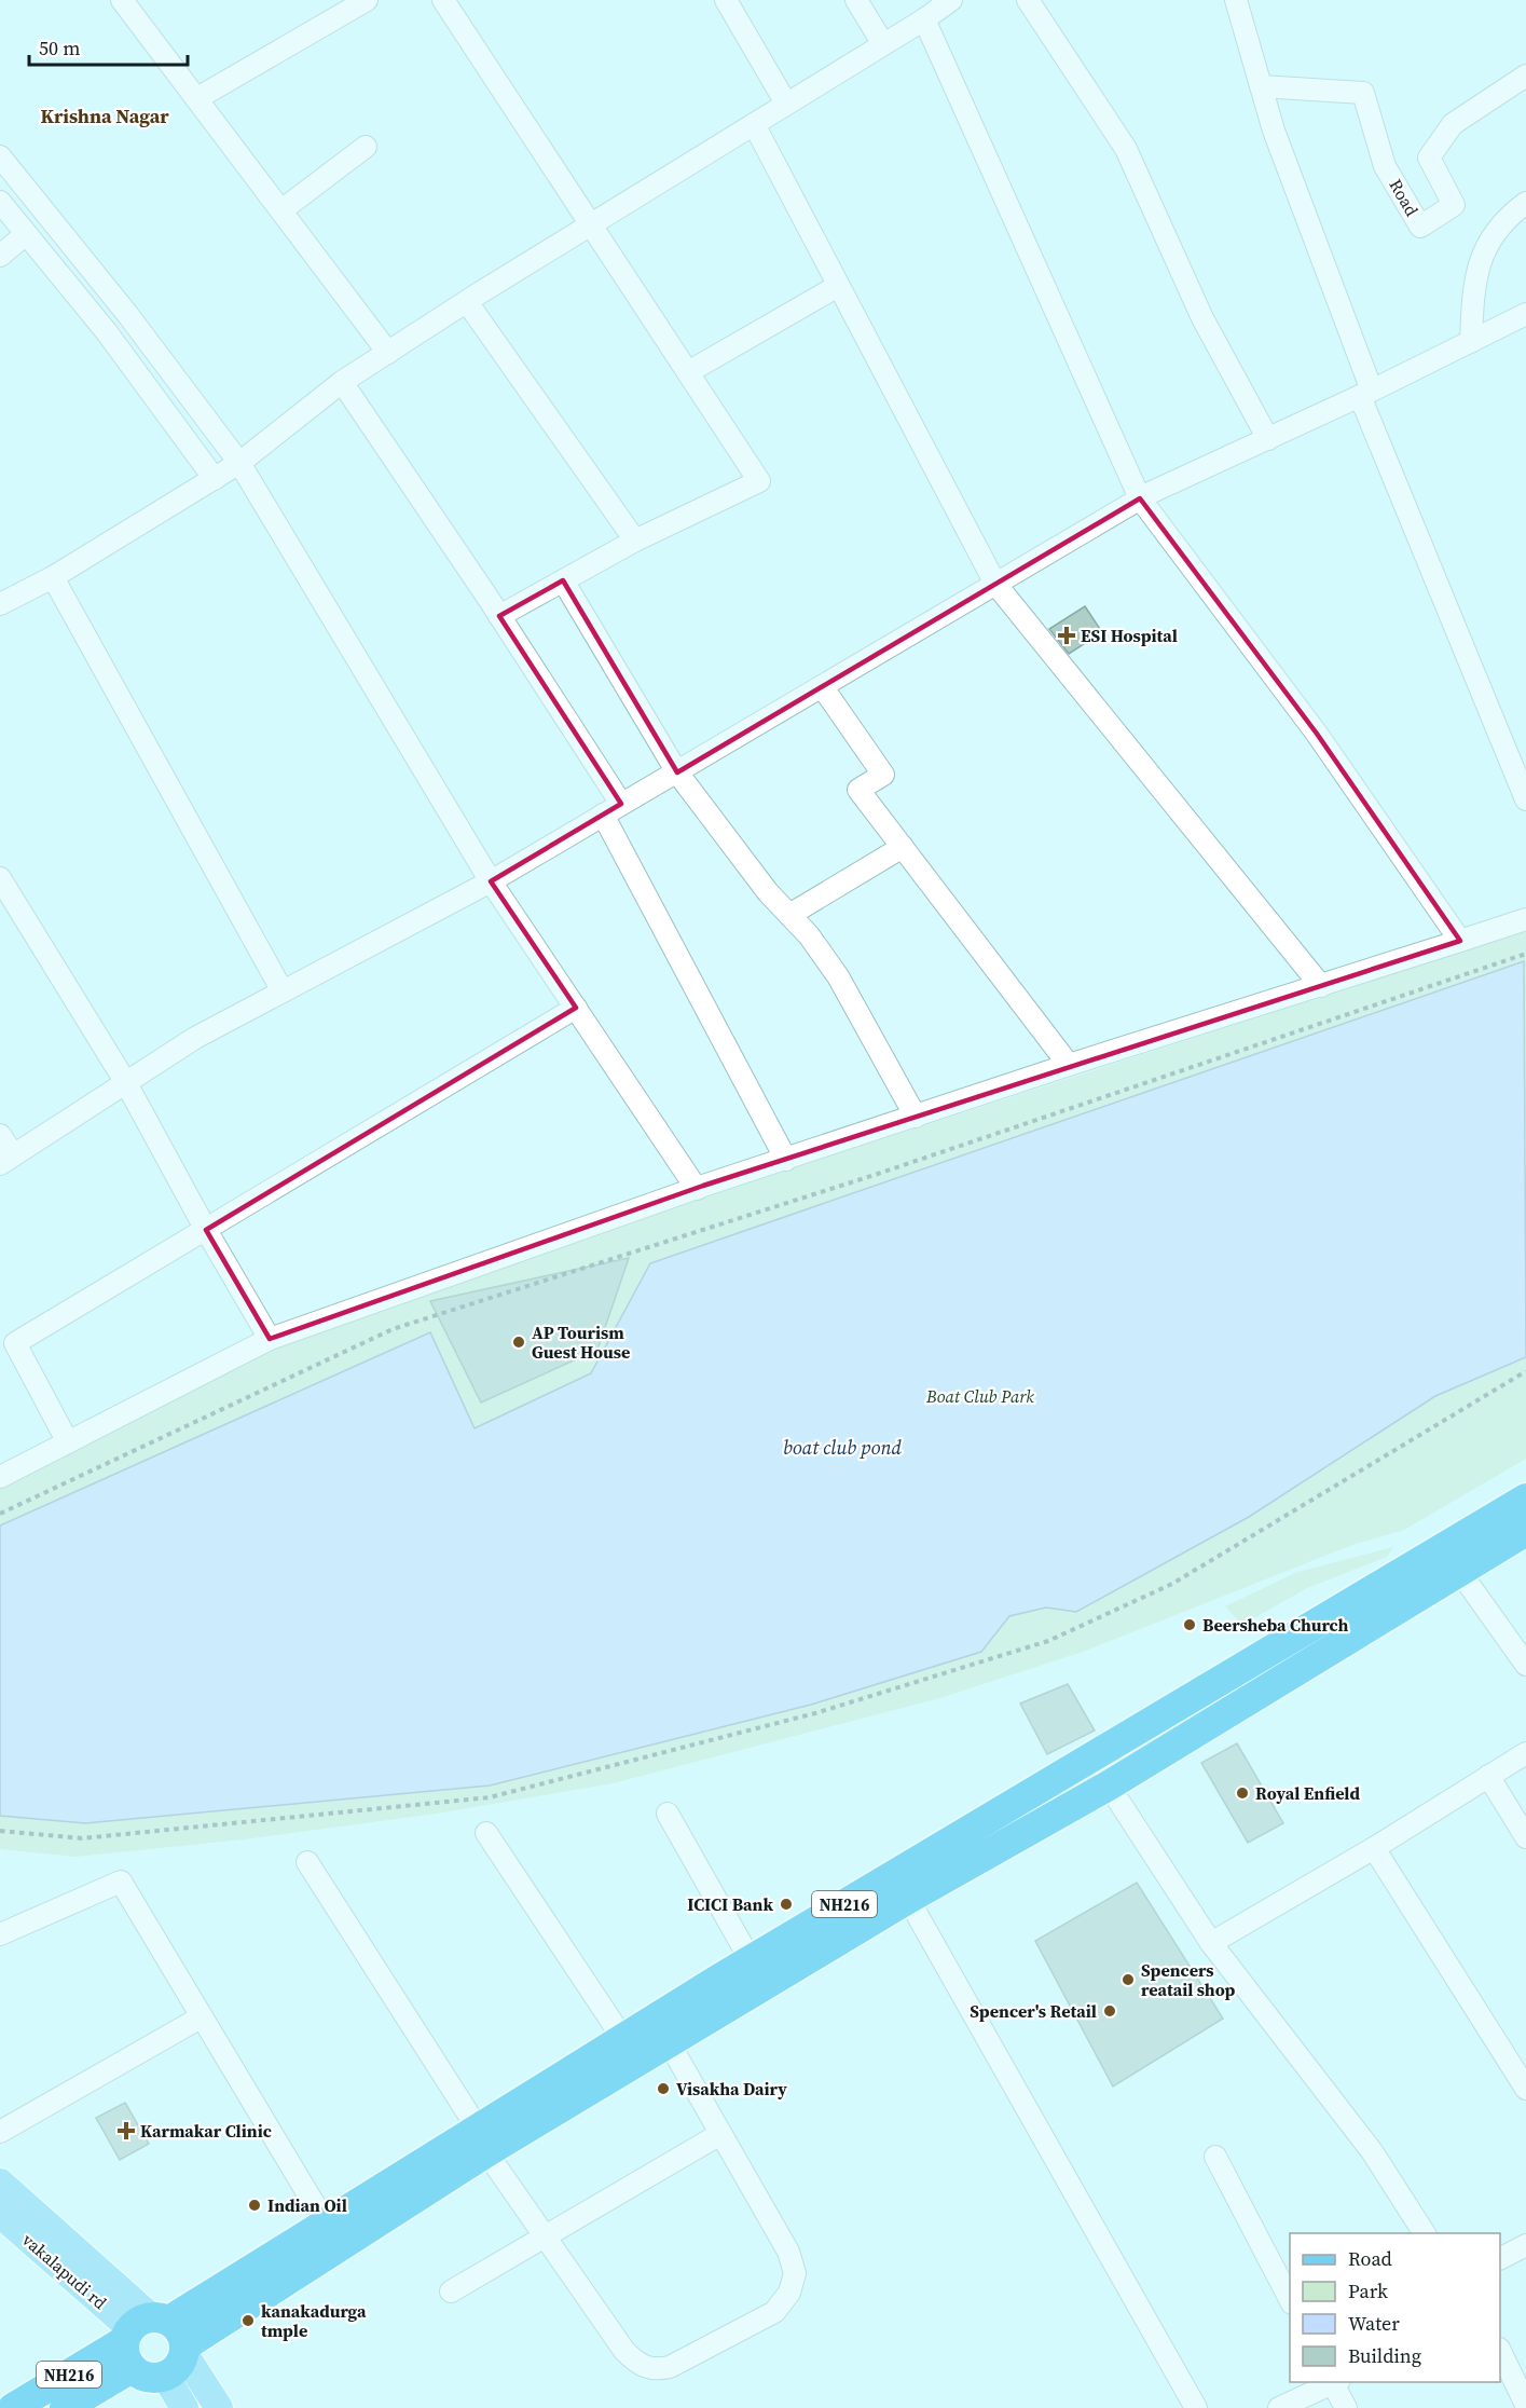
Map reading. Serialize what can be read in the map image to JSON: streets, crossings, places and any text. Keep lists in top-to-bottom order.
{
  "streets": {
    "highway": ["NH216"],
    "main road": ["vakalapudi rd"],
    "street": ["Road"]
  },
  "crossings": [
    ["NH216", "vakalapudi rd"]
  ],
  "districts": ["Krishna Nagar"],
  "water": ["boat club pond"],
  "parks": ["Boat Club Park"],
  "places": {
    "health": ["ESI Hospital", "Karmakar Clinic"],
    "other": [
      "AP Tourism Guest House",
      "Beersheba Church",
      "Royal Enfield",
      "ICICI Bank",
      "Spencers reatail shop",
      "Spencer's Retail",
      "Visakha Dairy",
      "Indian Oil",
      "kanakadurga tmple"
    ]
  },
  "legend": [
    "Road",
    "Park",
    "Water",
    "Building"
  ],
  "scale_bar": "50 m"
}
